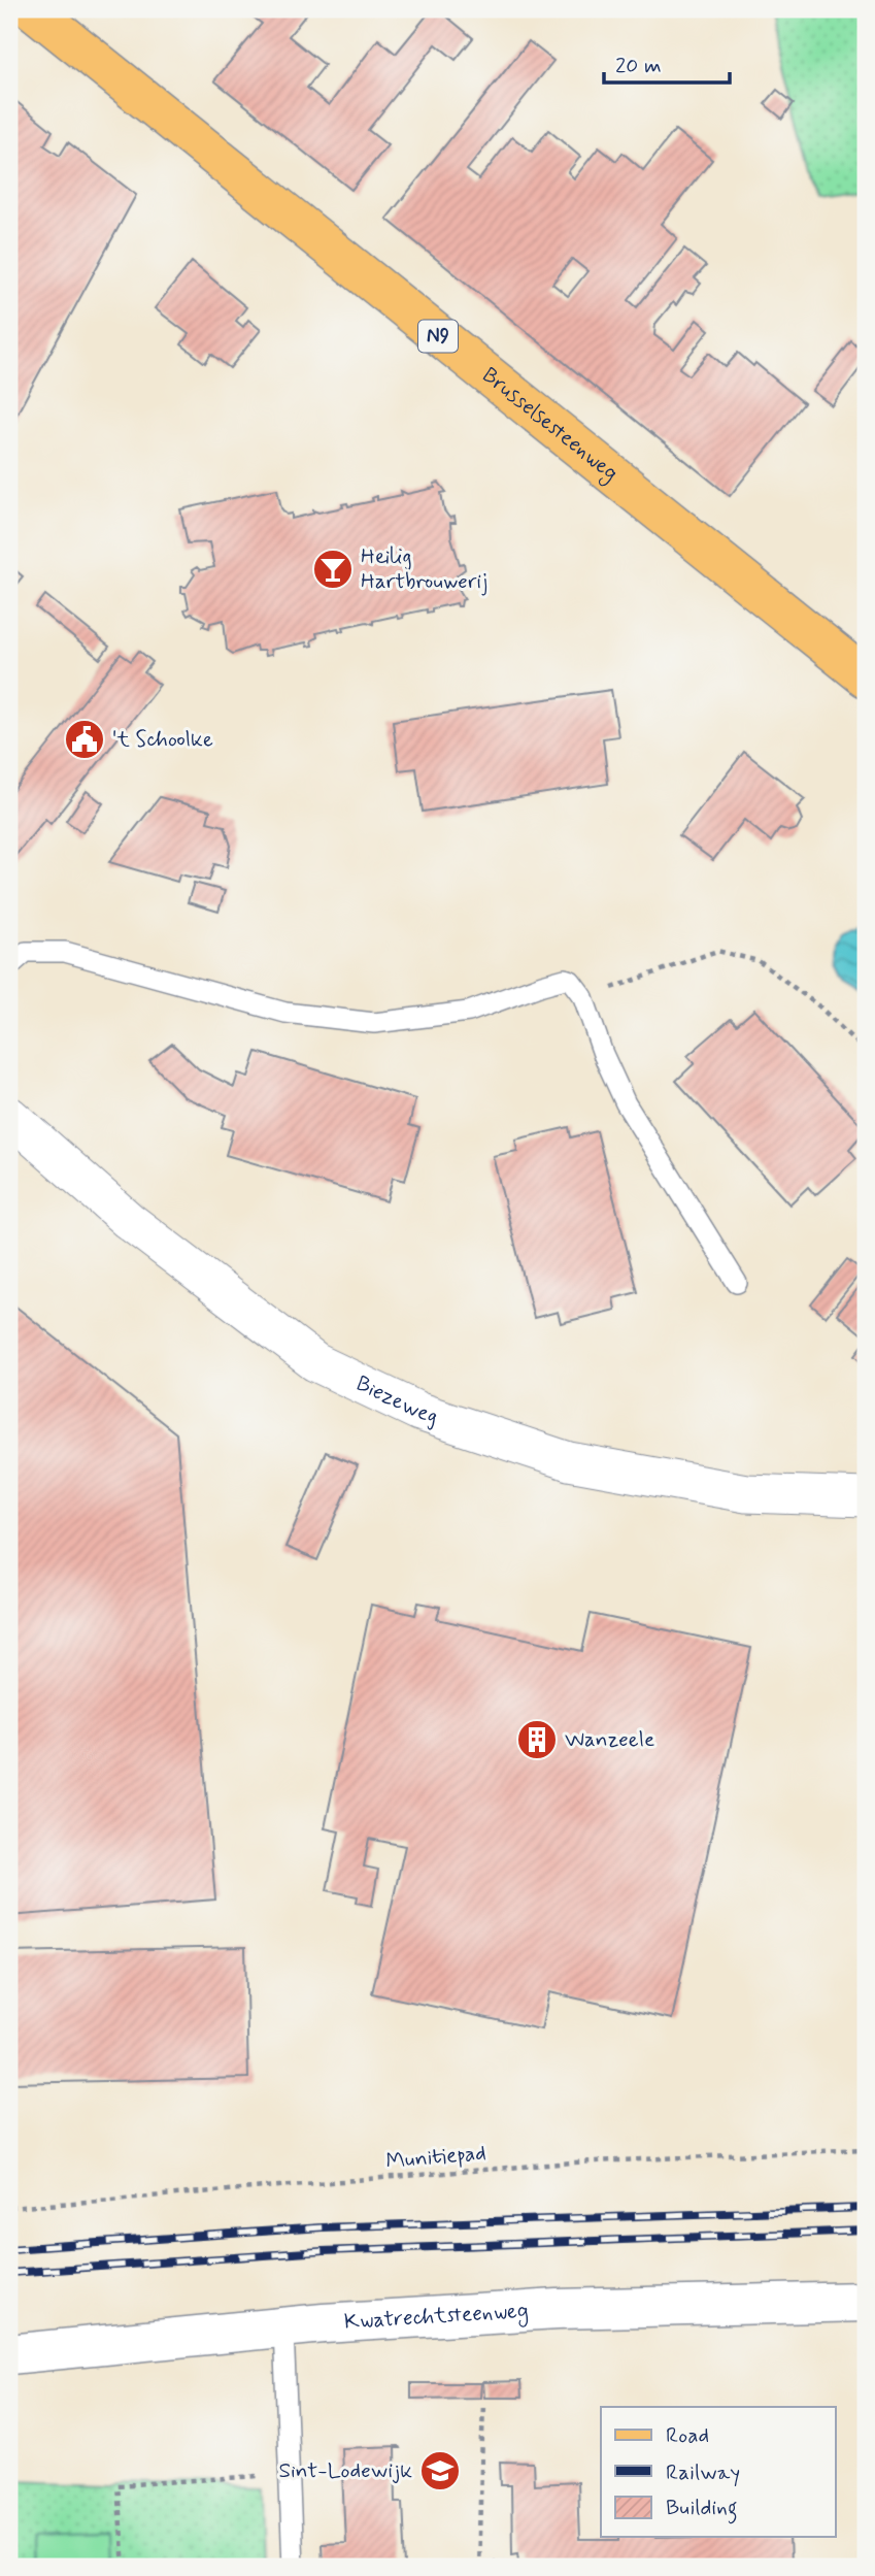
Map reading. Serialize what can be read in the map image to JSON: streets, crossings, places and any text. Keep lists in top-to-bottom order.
{
  "streets": {
    "main road": ["N9", "Brusselsesteenweg"],
    "street": ["Biezeweg", "Kwatrechtsteenweg"],
    "path": ["Munitiepad"]
  },
  "places": {
    "bar": ["Heilig Hartbrouwerij"],
    "public building": ["'t Schoolke"],
    "building": ["Wanzeele"],
    "school or university": ["Sint-Lodewijk"]
  },
  "legend": ["Road", "Railway", "Building"],
  "scale_bar": "20 m"
}
